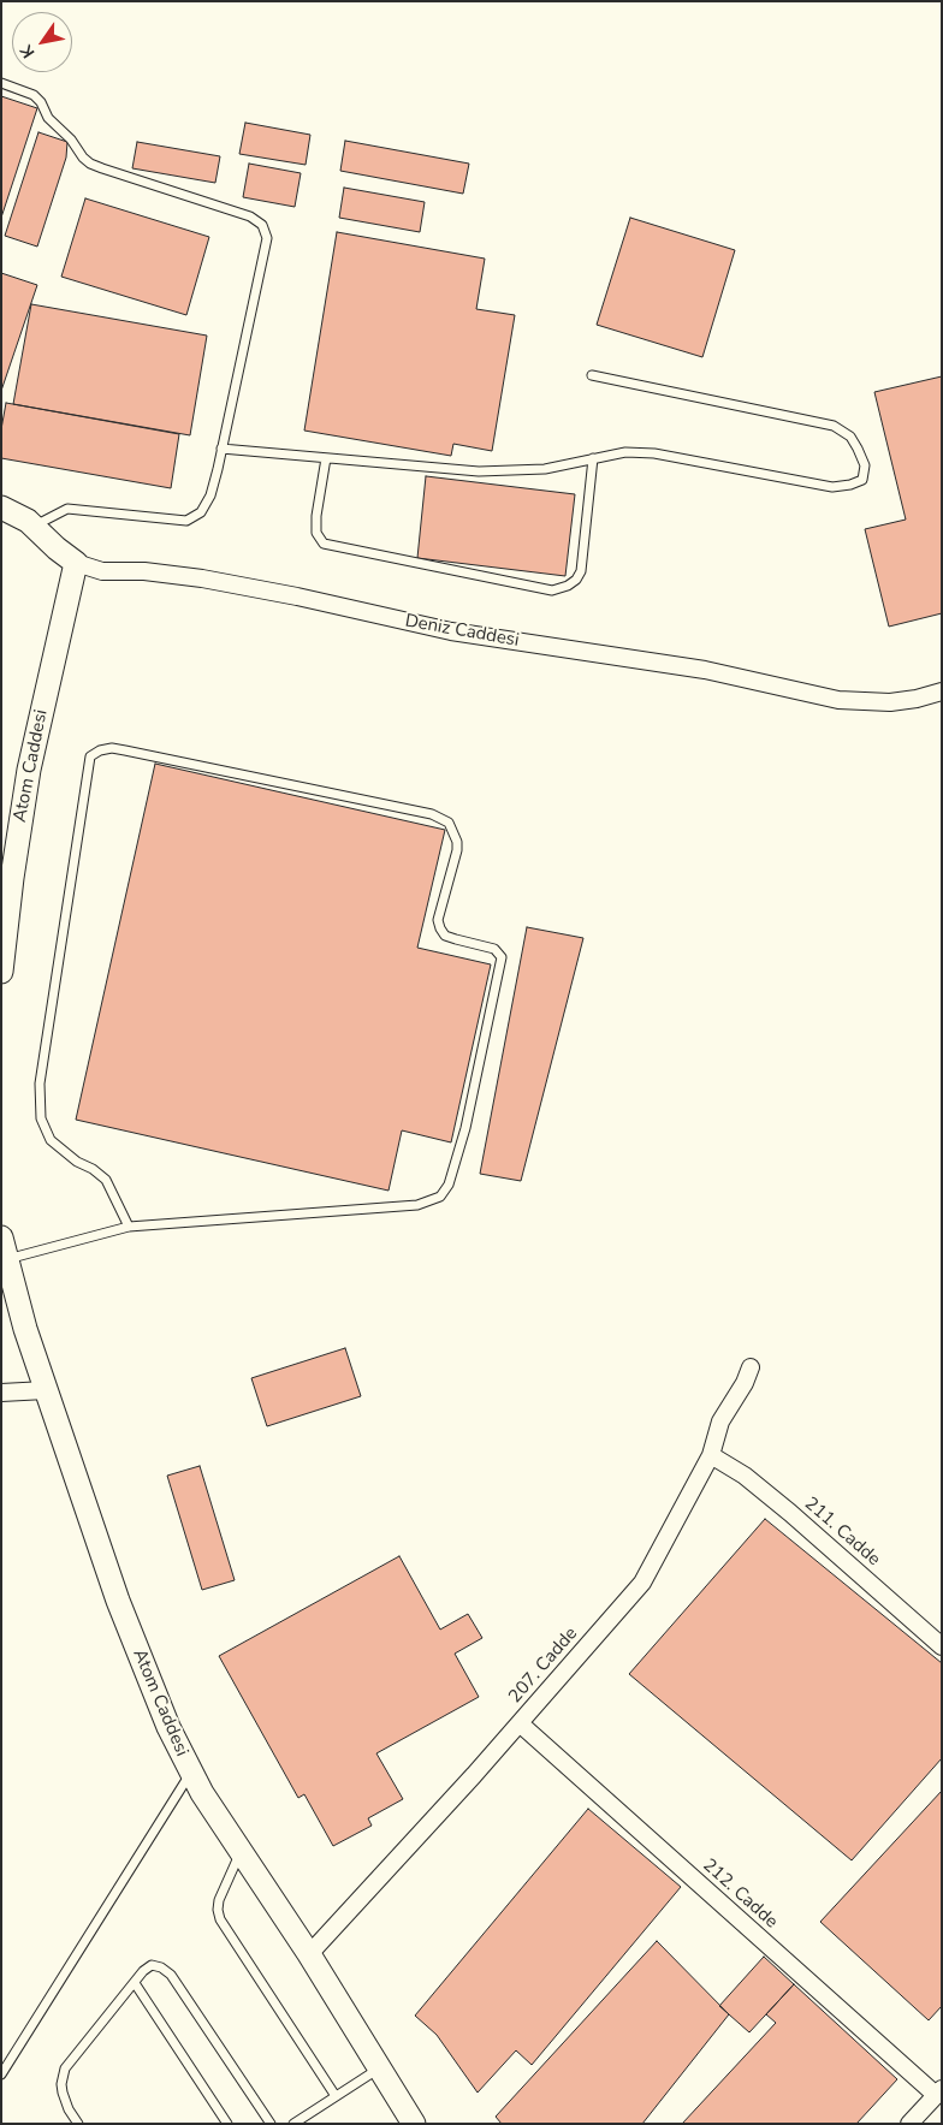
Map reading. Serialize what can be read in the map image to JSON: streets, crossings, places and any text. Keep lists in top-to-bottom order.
{
  "streets": {
    "street": [
      "Deniz Caddesi",
      "Atom Caddesi",
      "211. Cadde",
      "207. Cadde",
      "212. Cadde"
    ]
  },
  "crossings": [
    ["Deniz Caddesi", "Atom Caddesi"],
    ["Atom Caddesi", "207. Cadde"],
    ["211. Cadde", "207. Cadde"],
    ["207. Cadde", "212. Cadde"]
  ],
  "north": "bottom left"
}
